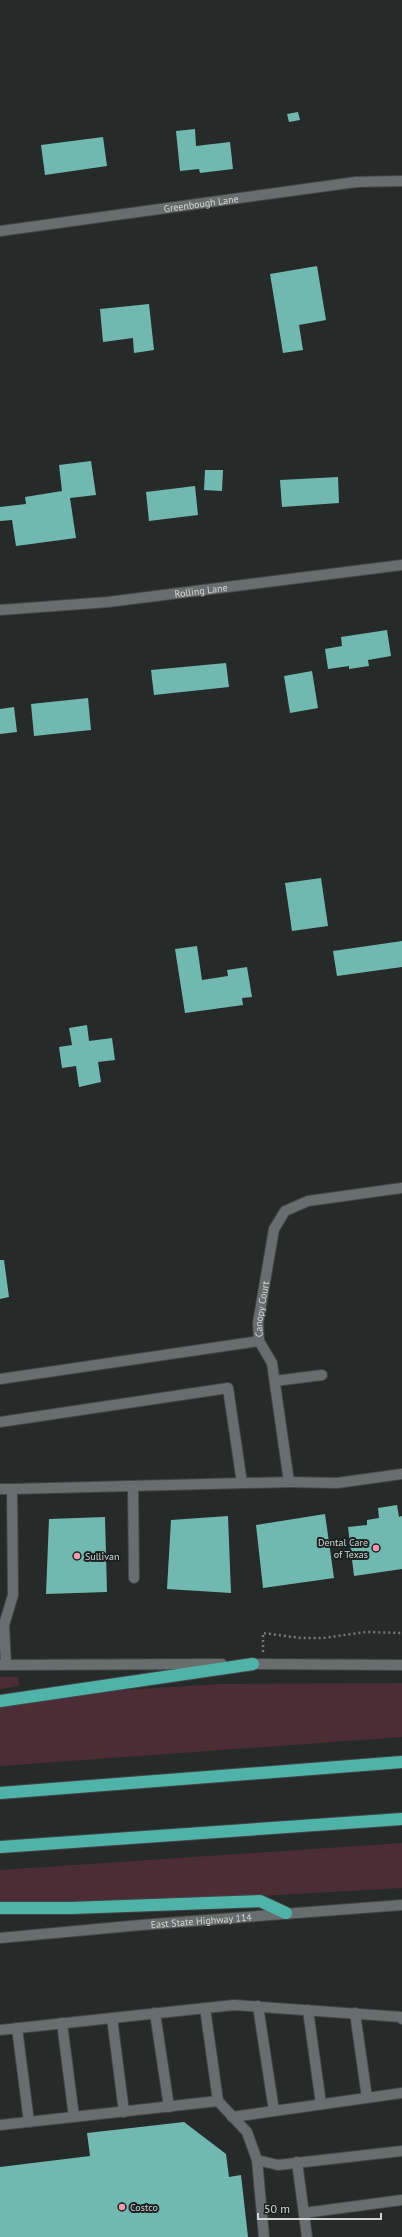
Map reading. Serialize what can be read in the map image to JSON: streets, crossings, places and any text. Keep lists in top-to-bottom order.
{
  "streets": {
    "street": [
      "Greenbough Lane",
      "Rolling Lane",
      "Canopy Court",
      "East State Highway 114"
    ]
  },
  "places": ["Dental Care of Texas", "Sullivan", "Costco"],
  "scale_bar": "50 m"
}
